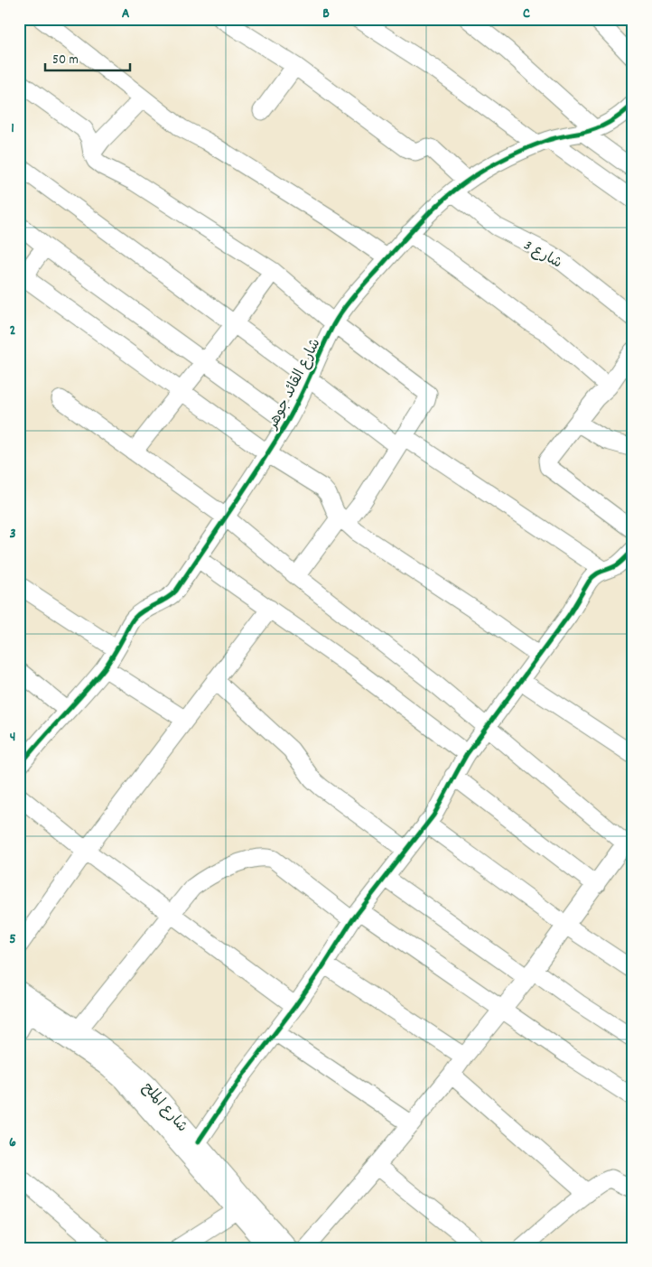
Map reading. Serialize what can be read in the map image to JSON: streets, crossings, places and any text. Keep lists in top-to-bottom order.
{
  "streets": {
    "street": ["شارع 3", "شارع القائد جوهر", "شارع الملح"]
  },
  "crossings": [
    ["شارع 3", "شارع القائد جوهر"]
  ],
  "scale_bar": "50 m",
  "grid": {
    "columns": ["A", "B", "C"],
    "rows": [
      "1",
      "2",
      "3",
      "4",
      "5",
      "6"
    ]
  }
}
